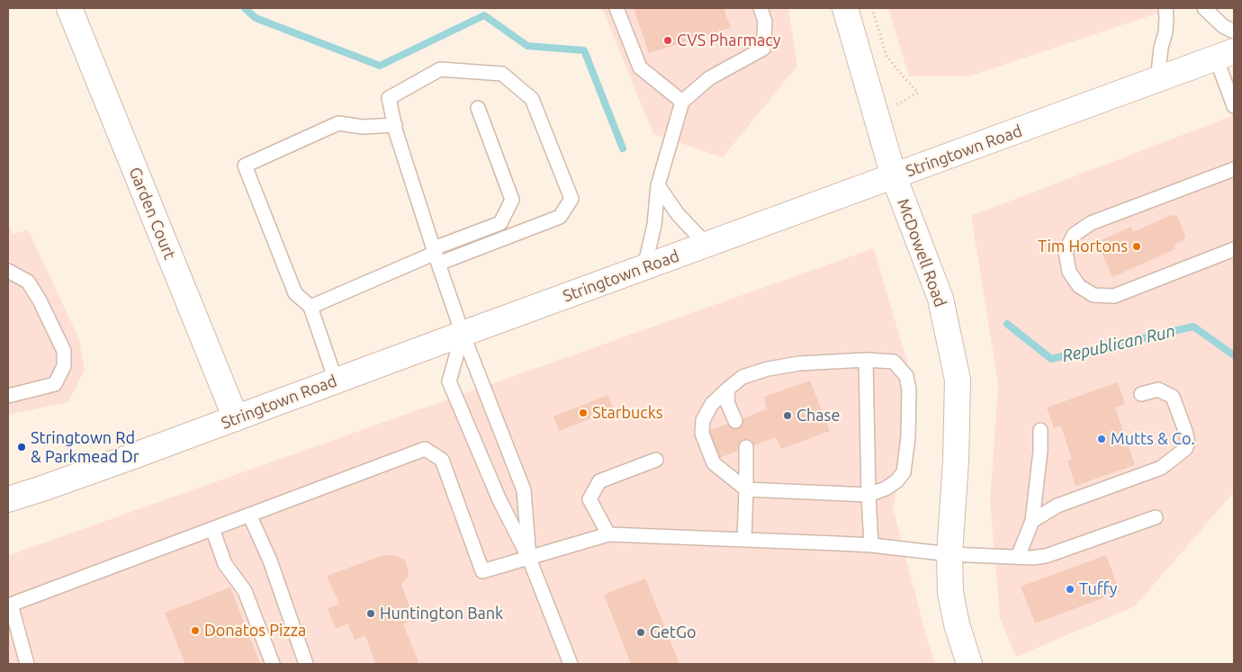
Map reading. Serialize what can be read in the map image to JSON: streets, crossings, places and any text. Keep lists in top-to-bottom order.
{
  "streets": {
    "main road": ["Stringtown Road", "Garden Court", "McDowell Road"]
  },
  "crossings": [
    ["Stringtown Road", "Garden Court"],
    ["Stringtown Road", "McDowell Road"]
  ],
  "water": ["Republican Run"],
  "places": [
    "CVS Pharmacy",
    "Tim Hortons",
    "Starbucks",
    "Chase",
    "Mutts & Co.",
    "Stringtown Rd & Parkmead Dr",
    "Tuffy",
    "Huntington Bank",
    "Donatos Pizza",
    "GetGo"
  ]
}
